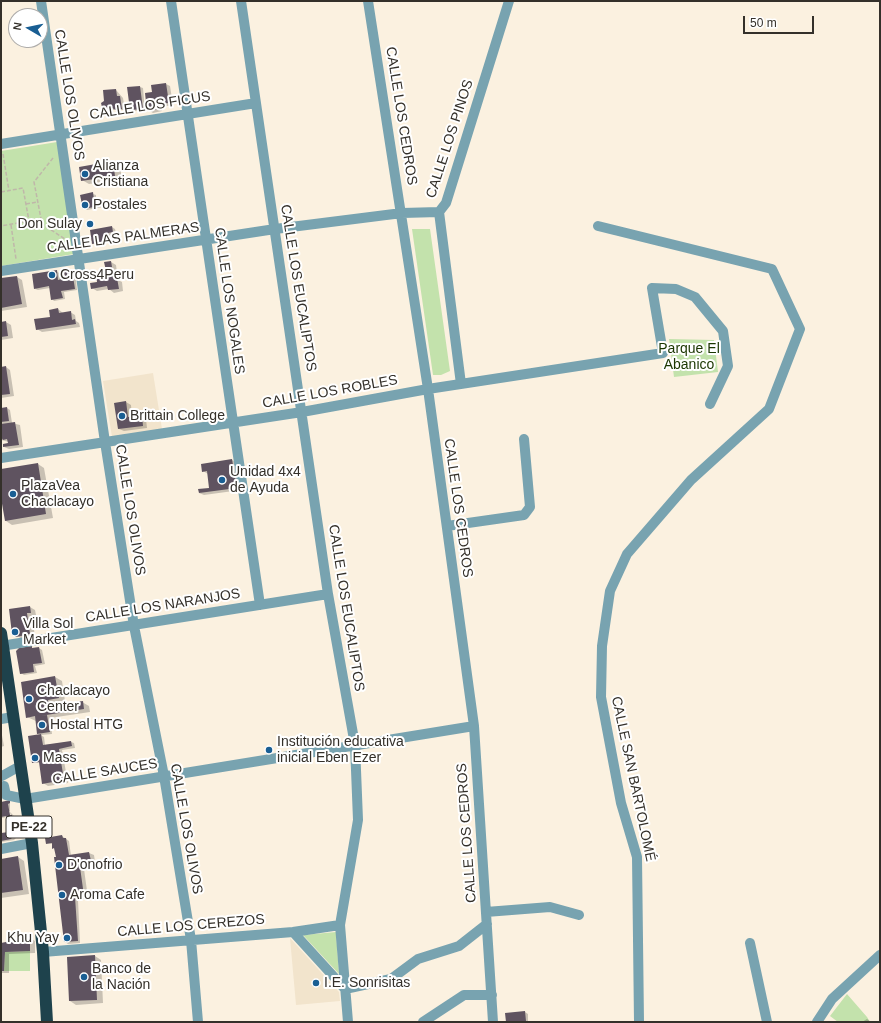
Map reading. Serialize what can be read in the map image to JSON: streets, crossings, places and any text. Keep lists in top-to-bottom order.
{
  "streets": {
    "highway": ["PE-22"],
    "street": [
      "CALLE LOS OLIVOS",
      "CALLE LOS FICUS",
      "CALLE LOS CEDROS",
      "CALLE LOS PINOS",
      "CALLE LAS PALMERAS",
      "CALLE LOS EUCALIPTOS",
      "CALLE LOS NOGALES",
      "CALLE LOS ROBLES",
      "CALLE LOS NARANJOS",
      "CALLE SAUCES",
      "CALLE SAN BARTOLOMÉ",
      "CALLE LOS CEREZOS"
    ]
  },
  "crossings": [
    ["CALLE LOS OLIVOS", "CALLE LOS FICUS"],
    ["CALLE LOS OLIVOS", "CALLE LAS PALMERAS"],
    ["CALLE LOS OLIVOS", "CALLE LOS ROBLES"],
    ["CALLE LOS OLIVOS", "CALLE LOS NARANJOS"],
    ["CALLE LOS OLIVOS", "CALLE SAUCES"],
    ["CALLE LOS OLIVOS", "CALLE LOS CEREZOS"],
    ["CALLE LOS FICUS", "CALLE LOS EUCALIPTOS"],
    ["CALLE LOS FICUS", "CALLE LOS NOGALES"],
    ["CALLE LOS CEDROS", "CALLE LAS PALMERAS"],
    ["CALLE LOS CEDROS", "CALLE LOS ROBLES"],
    ["CALLE LOS CEDROS", "CALLE SAUCES"],
    ["CALLE LOS PINOS", "CALLE LAS PALMERAS"],
    ["CALLE LOS PINOS", "CALLE LOS ROBLES"],
    ["CALLE LAS PALMERAS", "CALLE LOS EUCALIPTOS"],
    ["CALLE LAS PALMERAS", "CALLE LOS NOGALES"],
    ["CALLE LOS EUCALIPTOS", "CALLE LOS ROBLES"],
    ["CALLE LOS EUCALIPTOS", "CALLE LOS NARANJOS"],
    ["CALLE LOS EUCALIPTOS", "CALLE SAUCES"],
    ["CALLE LOS EUCALIPTOS", "CALLE LOS CEREZOS"],
    ["CALLE LOS NOGALES", "CALLE LOS ROBLES"],
    ["CALLE LOS NOGALES", "CALLE LOS NARANJOS"],
    ["CALLE LOS NARANJOS", "PE-22"],
    ["CALLE SAUCES", "PE-22"],
    ["PE-22", "CALLE LOS CEREZOS"]
  ],
  "parks": ["Parque El Abanico"],
  "places": [
    "Alianza Cristiana",
    "Postales",
    "Don Sulay",
    "Cross4Peru",
    "Brittain College",
    "Unidad 4x4 de Ayuda",
    "PlazaVea Chaclacayo",
    "Villa Sol Market",
    "Chaclacayo Center",
    "Hostal HTG",
    "Institución educativa inicial Eben Ezer",
    "Mass",
    "D'onofrio",
    "Aroma Cafe",
    "Khu Yay",
    "Banco de la Nación",
    "I.E. Sonrisitas"
  ],
  "scale_bar": "50 m",
  "north": "left"
}
